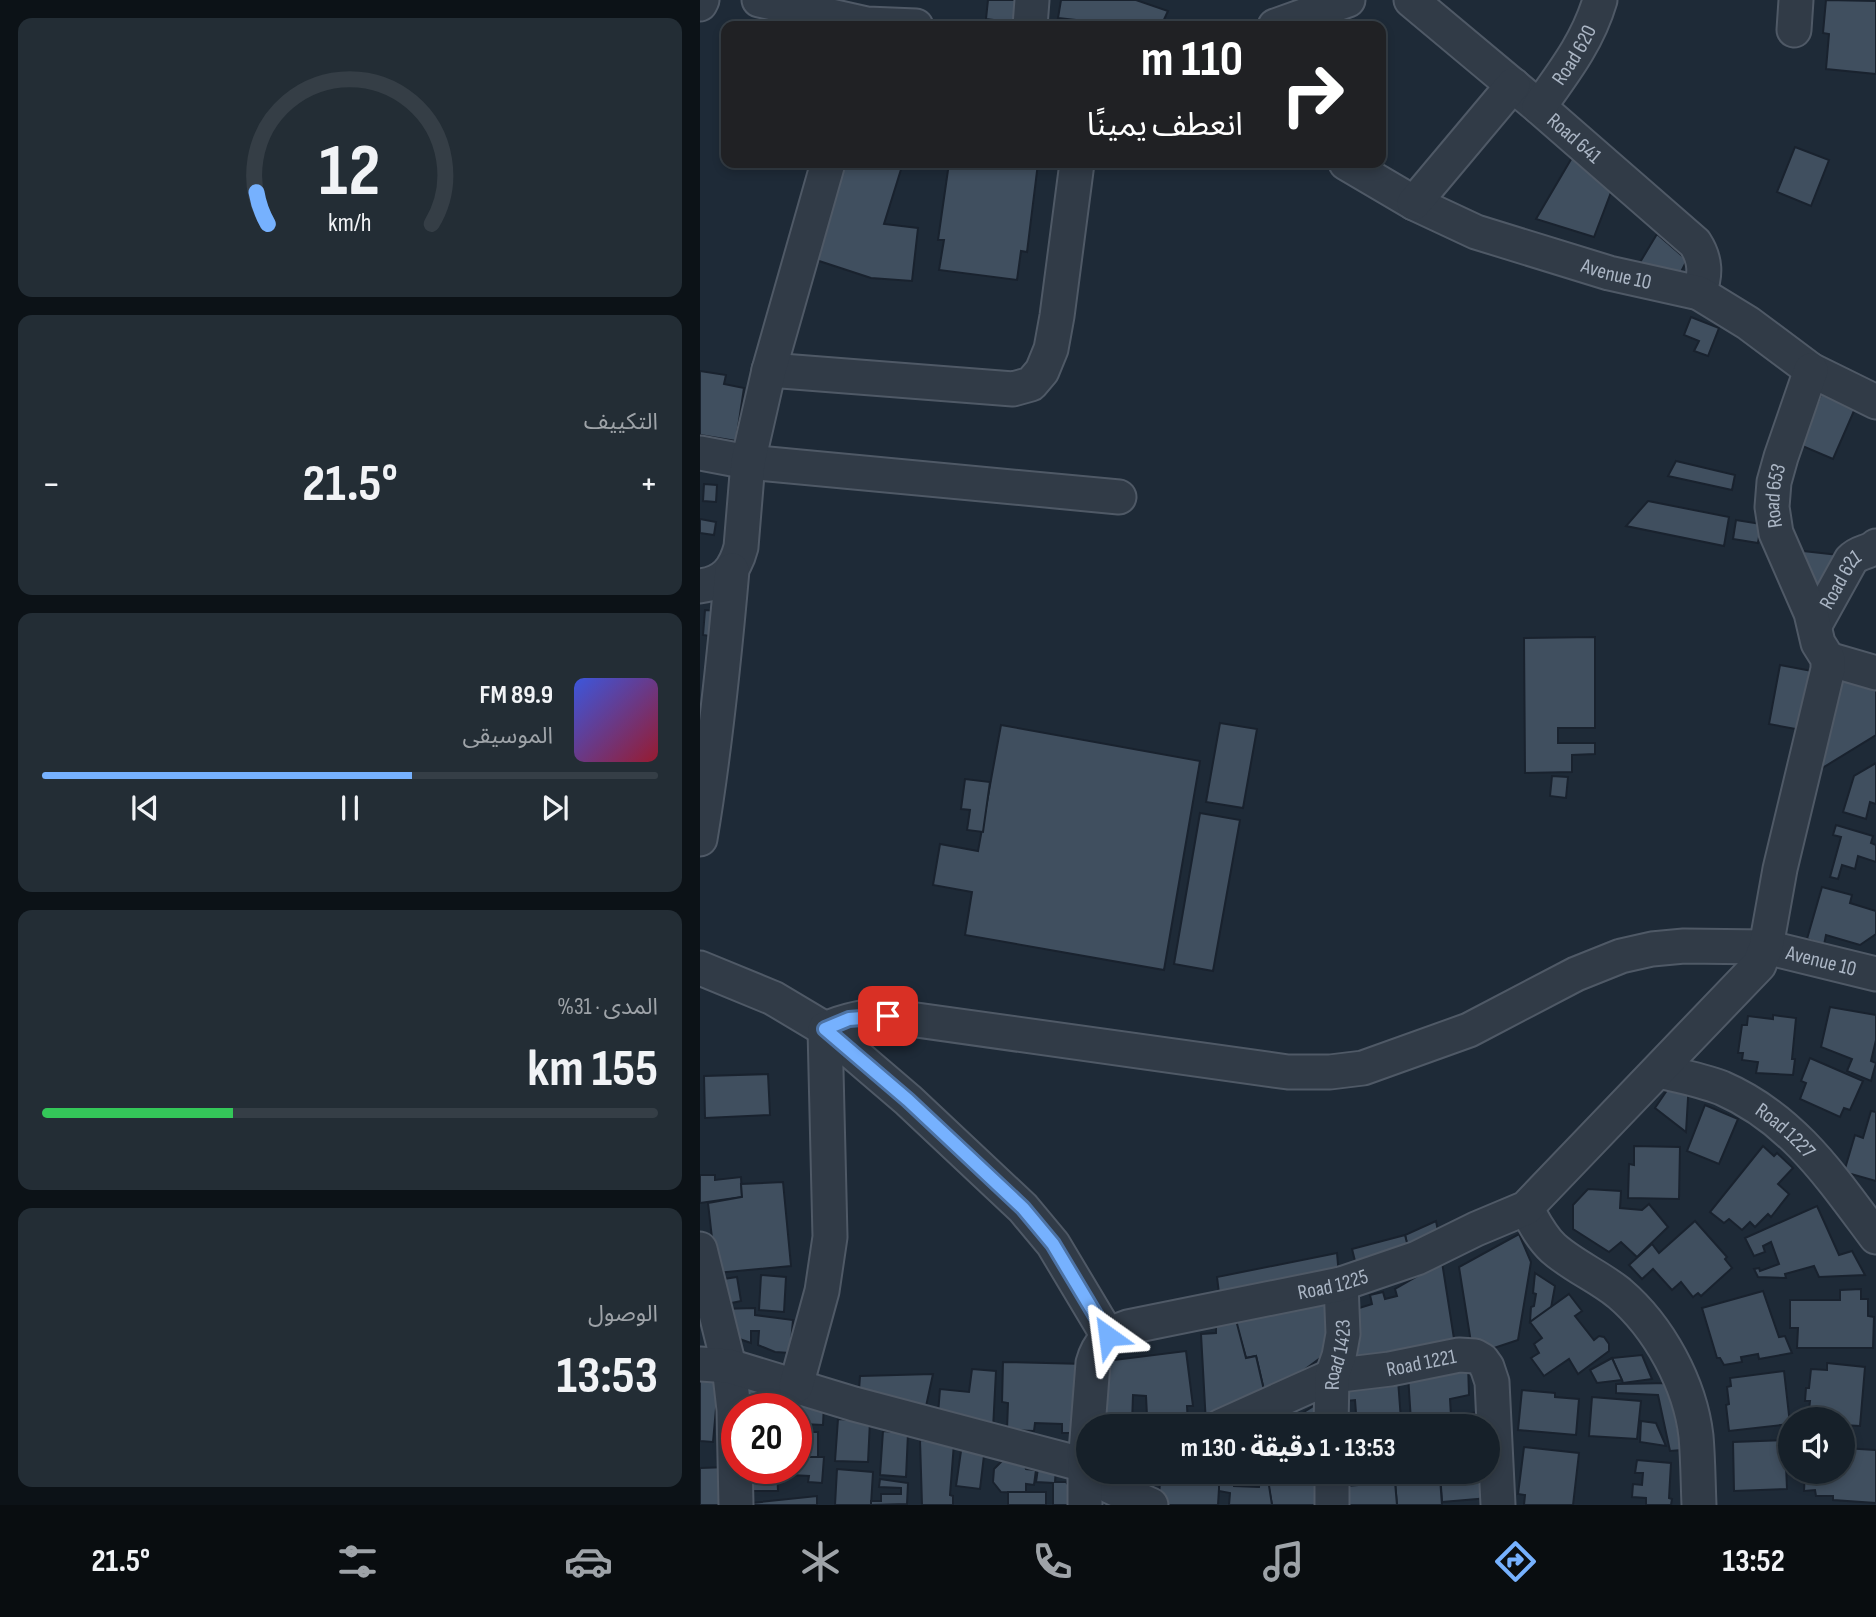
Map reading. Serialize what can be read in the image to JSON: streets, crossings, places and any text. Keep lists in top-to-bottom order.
{
  "streets": {
    "street": [
      "Road 620",
      "Road 641",
      "Avenue 10",
      "Road 653",
      "Road 621",
      "Road 1227",
      "Road 1225",
      "Road 1423",
      "Road 1221"
    ]
  },
  "crossings": [
    ["Road 620", "Road 641"],
    ["Road 641", "Avenue 10"],
    ["Avenue 10", "Road 653"],
    ["Avenue 10", "Road 1225"],
    ["Road 653", "Road 621"],
    ["Road 653", "Road 1225"],
    ["Road 1227", "Road 1225"],
    ["Road 1225", "Road 1423"],
    ["Road 1423", "Road 1221"]
  ],
  "page": {
    "turn": ["110 m", "انعطف يمينًا"],
    "tile": [
      "التكييف",
      ["المدى · 31%", "155 km"],
      ["الوصول", "13:53"]
    ],
    "heat": ["−", "21.5°", "+"],
    "song": ["89.9 FM", "الموسيقى"],
    "limit": "20",
    "trip": "13:53 · 1 دقيقة · 130 m",
    "tabs": ["13:52", "21.5°"],
    "gauge": ["12", "km/h"]
  }
}
